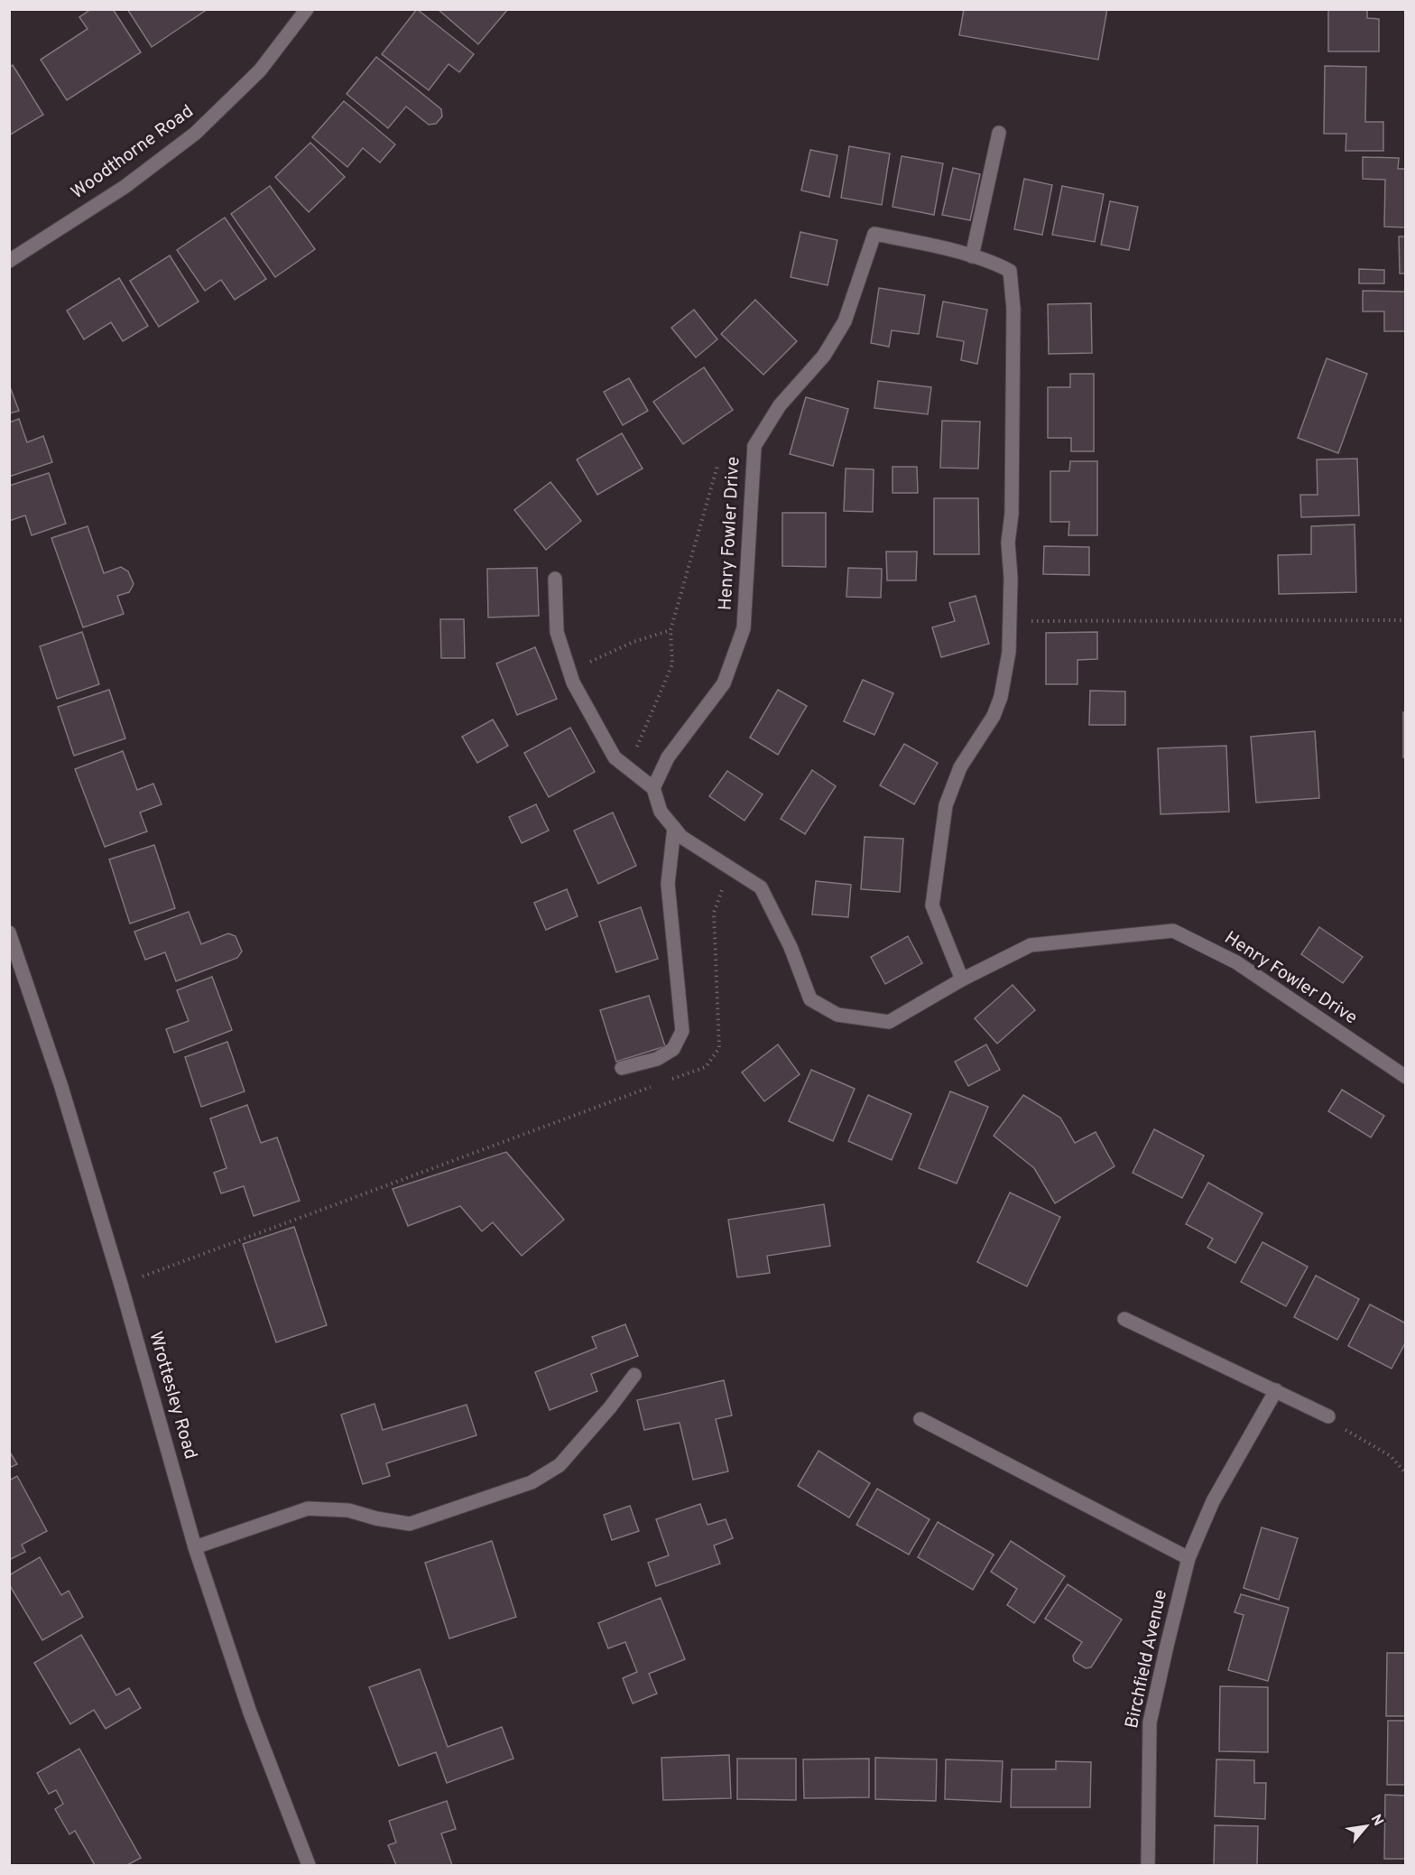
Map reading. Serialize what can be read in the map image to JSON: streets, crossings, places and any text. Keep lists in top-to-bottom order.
{
  "streets": {
    "street": [
      "Woodthorne Road",
      "Henry Fowler Drive",
      "Wrottesley Road",
      "Birchfield Avenue"
    ]
  },
  "north": "top right"
}
